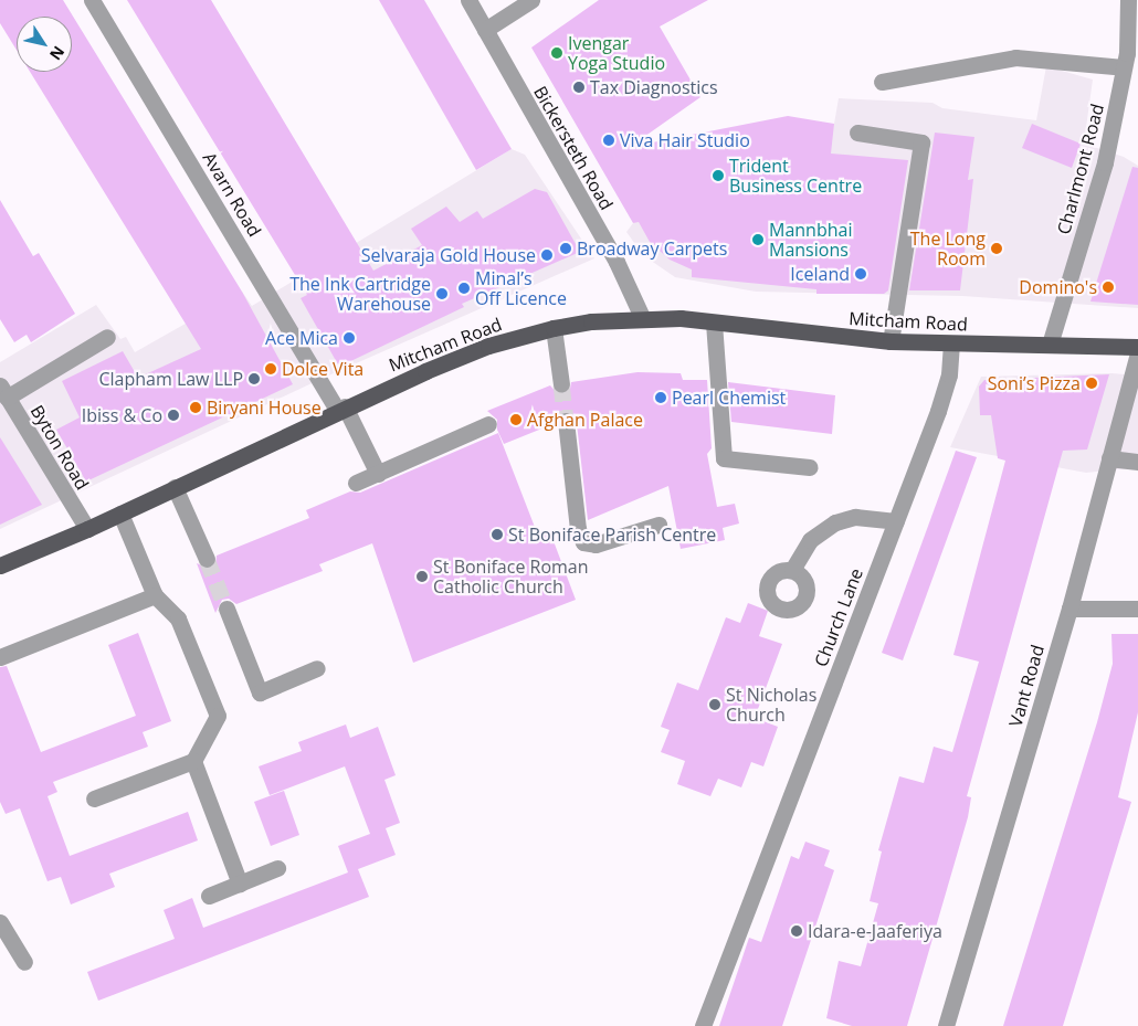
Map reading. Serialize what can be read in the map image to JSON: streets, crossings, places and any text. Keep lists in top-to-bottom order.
{
  "streets": {
    "main road": ["Mitcham Road"],
    "street": [
      "Bickersteth Road",
      "Charlmont Road",
      "Avarn Road",
      "Byton Road",
      "Church Lane",
      "Vant Road"
    ]
  },
  "crossings": [
    ["Bickersteth Road", "Mitcham Road"],
    ["Charlmont Road", "Mitcham Road"],
    ["Avarn Road", "Mitcham Road"],
    ["Mitcham Road", "Byton Road"],
    ["Mitcham Road", "Church Lane"]
  ],
  "places": [
    "Ivengar Yoga Studio",
    "Tax Diagnostics",
    "Viva Hair Studio",
    "Trident Business Centre",
    "Mannbhai Mansions",
    "Broadway Carpets",
    "The Long Room",
    "Selvaraja Gold House",
    "Iceland",
    "Domino's",
    "Minal’s Off Licence",
    "The Ink Cartridge Warehouse",
    "Ace Mica",
    "Dolce Vita",
    "Clapham Law LLP",
    "Soni’s Pizza",
    "Pearl Chemist",
    "Biryani House",
    "Ibiss & Co",
    "Afghan Palace",
    "St Boniface Parish Centre",
    "St Boniface Roman Catholic Church",
    "St Nicholas Church",
    "Idara-e-Jaaferiya"
  ],
  "north": "bottom right"
}
